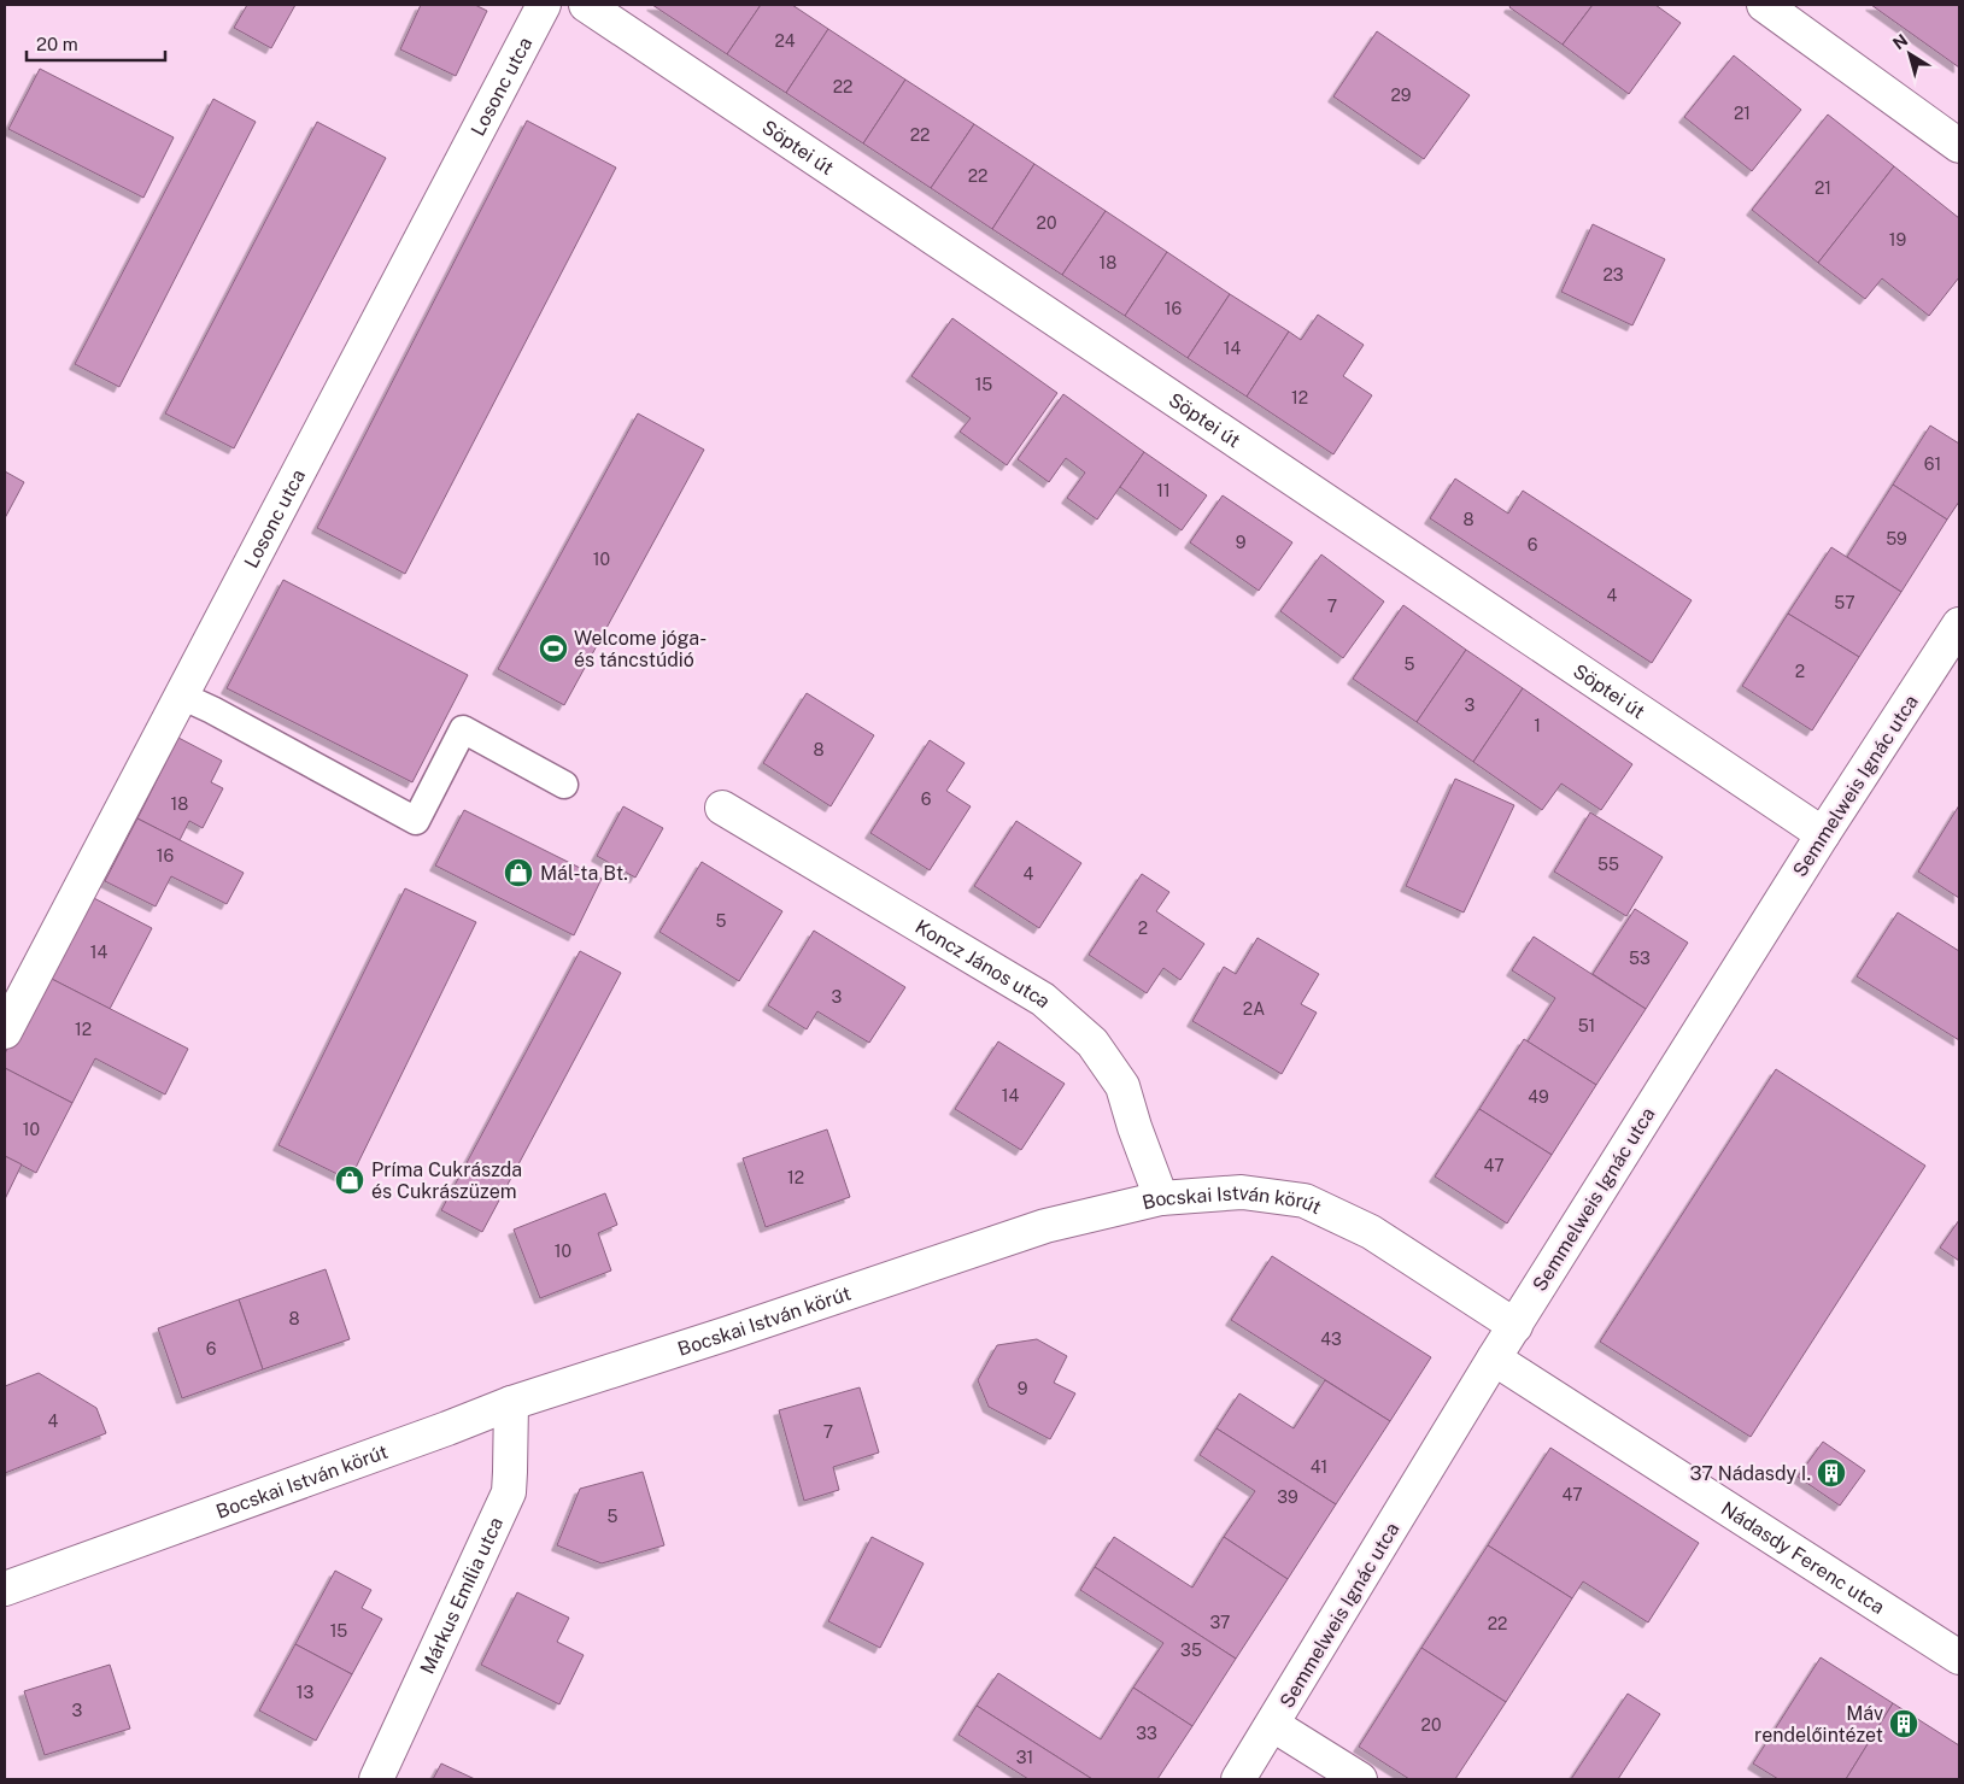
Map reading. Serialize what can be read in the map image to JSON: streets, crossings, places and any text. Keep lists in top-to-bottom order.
{
  "streets": {
    "street": [
      "Losonc utca",
      "Söptei út",
      "Semmelweis Ignác utca",
      "Koncz János utca",
      "Bocskai István körút",
      "Nádasdy Ferenc utca",
      "Márkus Emília utca"
    ]
  },
  "crossings": [
    ["Söptei út", "Semmelweis Ignác utca"],
    ["Semmelweis Ignác utca", "Bocskai István körút"],
    ["Semmelweis Ignác utca", "Nádasdy Ferenc utca"],
    ["Koncz János utca", "Bocskai István körút"],
    ["Bocskai István körút", "Márkus Emília utca"]
  ],
  "places": {
    "sports": ["Welcome jóga- és táncstúdió"],
    "shop": ["Mál-ta Bt.", "Príma Cukrászda és Cukrászüzem"],
    "building": ["37 Nádasdy I.", "Máv rendelőintézet"]
  },
  "house_numbers": [
    "24",
    "22",
    "29",
    "21",
    "22",
    "22",
    "21",
    "20",
    "19",
    "18",
    "23",
    "16",
    "14",
    "15",
    "12",
    "61",
    "11",
    "8",
    "59",
    "9",
    "6",
    "10",
    "4",
    "57",
    "7",
    "5",
    "2",
    "3",
    "1",
    "8",
    "6",
    "18",
    "16",
    "55",
    "4",
    "5",
    "2",
    "14",
    "53",
    "3",
    "2A",
    "51",
    "12",
    "14",
    "49",
    "10",
    "47",
    "12",
    "10",
    "8",
    "43",
    "6",
    "9",
    "4",
    "7",
    "41",
    "47",
    "39",
    "5",
    "37",
    "22",
    "15",
    "35",
    "13",
    "3",
    "20",
    "33",
    "31"
  ],
  "scale_bar": "20 m",
  "north": "top left"
}
